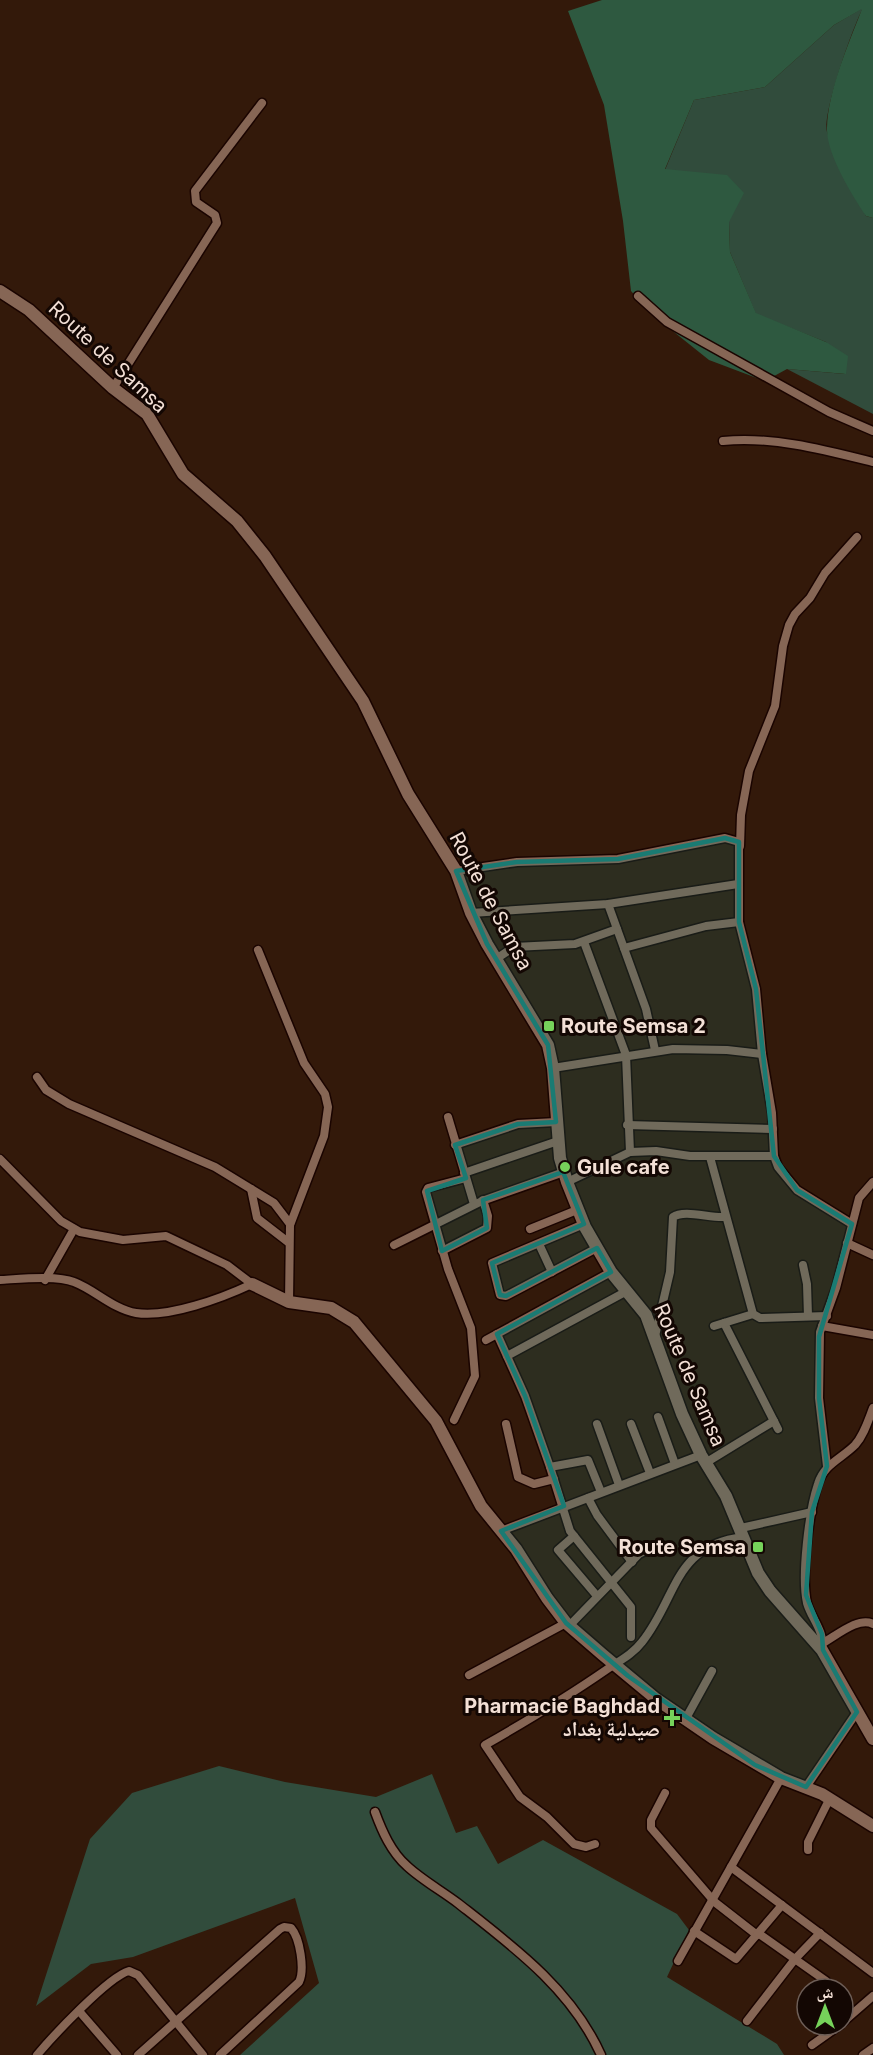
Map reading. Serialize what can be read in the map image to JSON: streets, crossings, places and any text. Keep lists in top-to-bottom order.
{
  "streets": {
    "street": ["Route de Samsa"]
  },
  "places": {
    "transit": ["Route Semsa 2", "Route Semsa"],
    "other": ["Gule cafe"],
    "health": ["Pharmacie Baghdad صيدلية بغداد"]
  },
  "north": "top"
}
